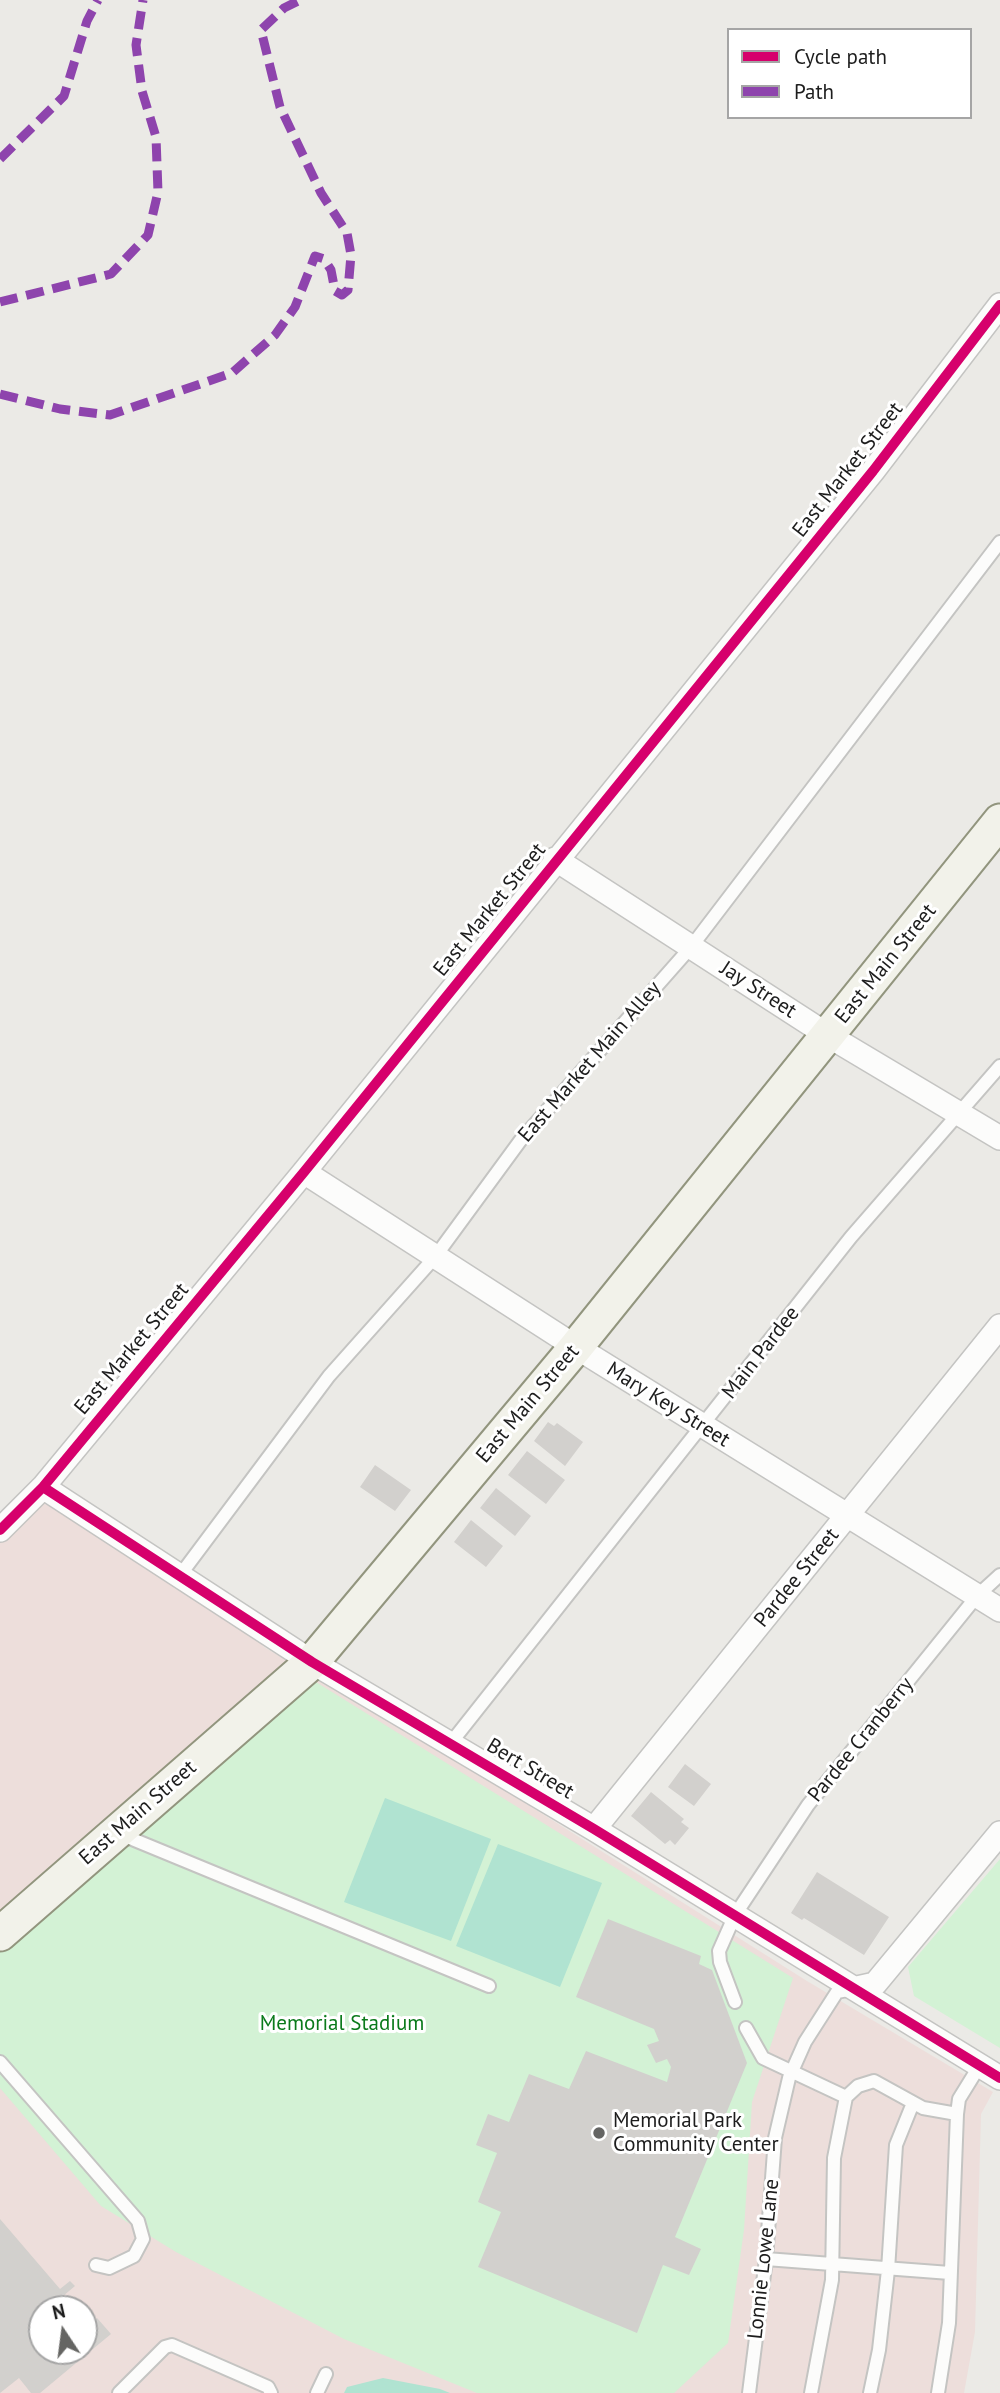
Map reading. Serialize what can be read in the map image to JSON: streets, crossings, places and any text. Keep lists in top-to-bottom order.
{
  "streets": {
    "main road": ["East Main Street"],
    "street": [
      "East Market Street",
      "Jay Street",
      "Mary Key Street",
      "Pardee Street",
      "Bert Street"
    ],
    "lane": [
      "East Market Main Alley",
      "Main Pardee",
      "Pardee Cranberry",
      "Lonnie Lowe Lane"
    ]
  },
  "crossings": [
    ["East Market Street", "Jay Street"],
    ["East Market Street", "Mary Key Street"],
    ["East Market Street", "Bert Street"],
    ["East Main Street", "Jay Street"],
    ["East Main Street", "Mary Key Street"],
    ["East Main Street", "Bert Street"],
    ["Jay Street", "East Market Main Alley"],
    ["Jay Street", "Main Pardee"],
    ["East Market Main Alley", "Mary Key Street"],
    ["East Market Main Alley", "Bert Street"],
    ["Main Pardee", "Mary Key Street"],
    ["Main Pardee", "Bert Street"],
    ["Mary Key Street", "Pardee Street"],
    ["Mary Key Street", "Pardee Cranberry"],
    ["Pardee Street", "Bert Street"],
    ["Pardee Cranberry", "Bert Street"],
    ["Bert Street", "Lonnie Lowe Lane"]
  ],
  "parks": ["Memorial Stadium"],
  "places": ["Memorial Park Community Center"],
  "legend": ["Cycle path", "Path"],
  "north": "top"
}
